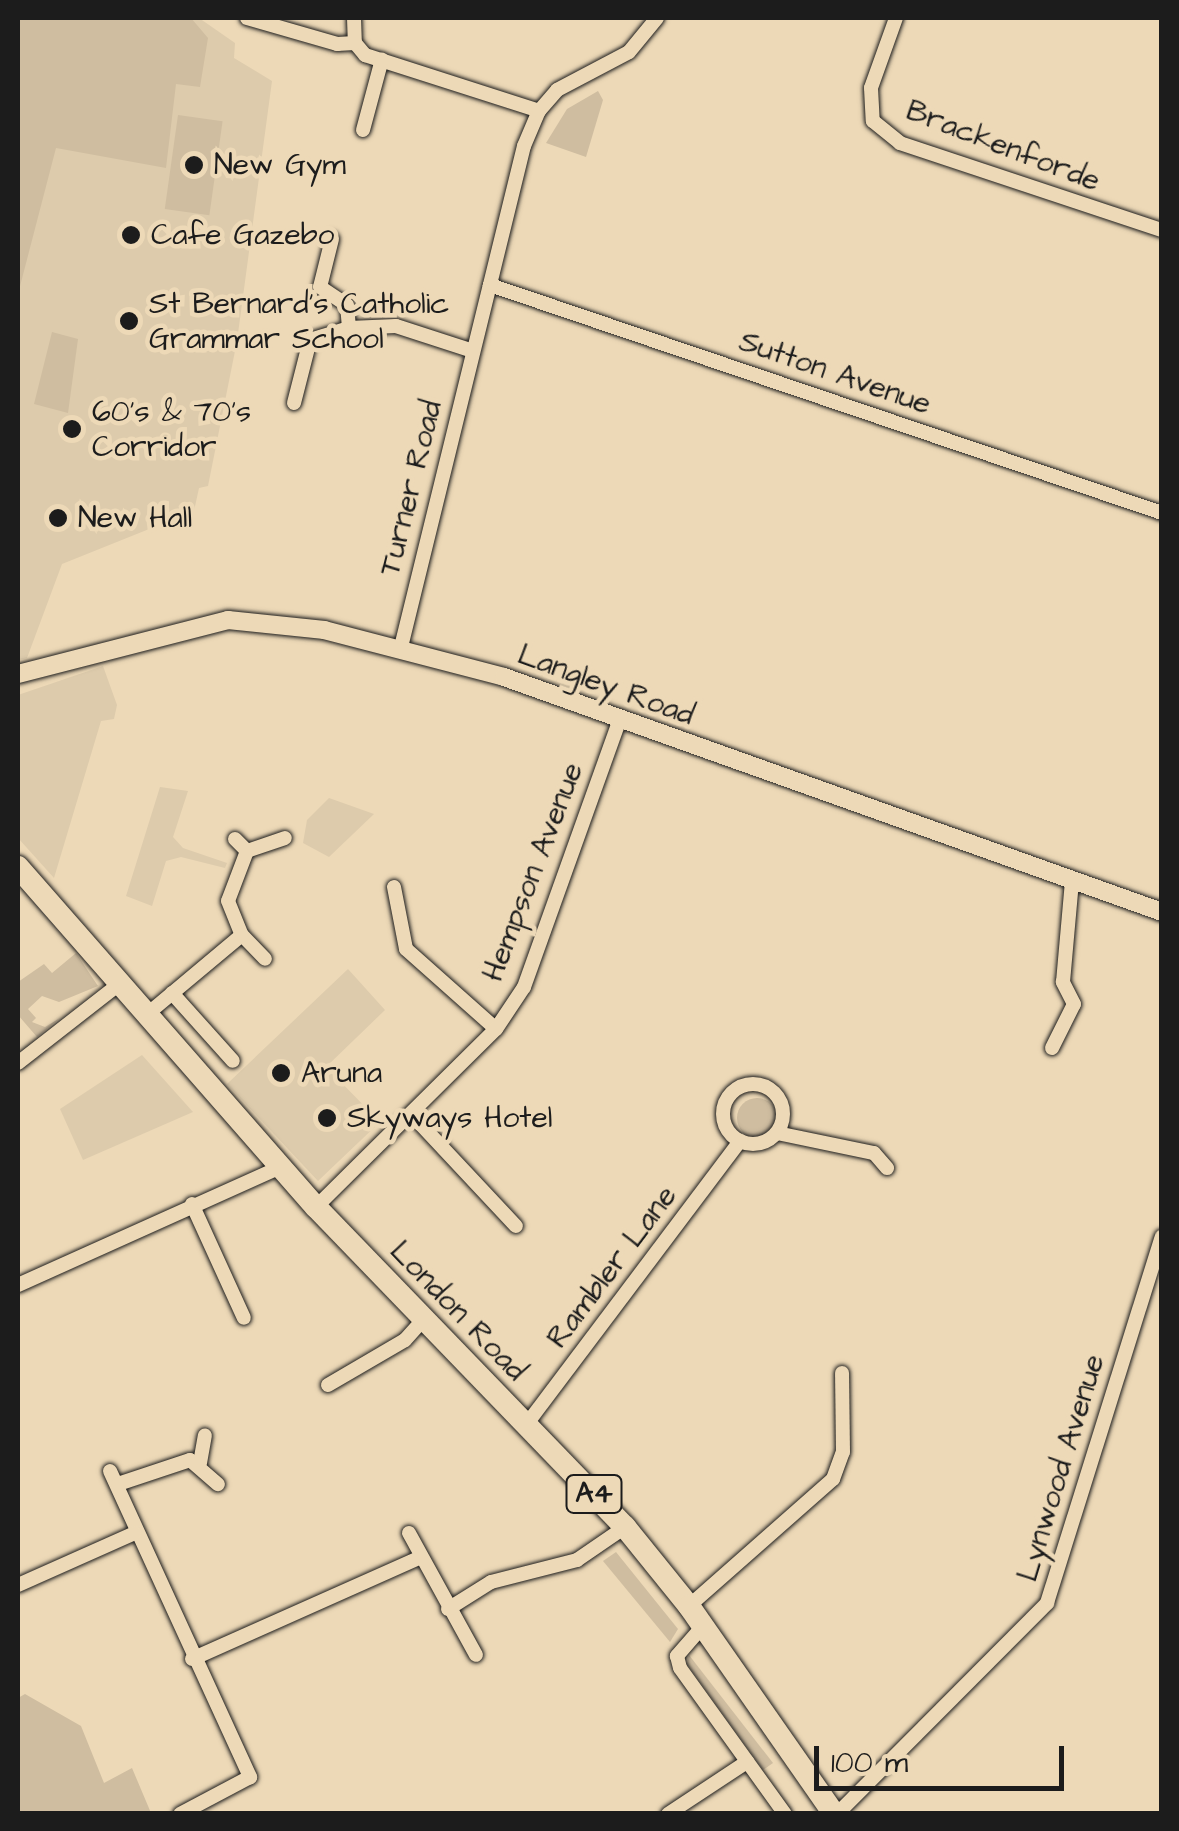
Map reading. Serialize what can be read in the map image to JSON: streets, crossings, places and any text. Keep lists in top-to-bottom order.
{
  "streets": {
    "main road": ["London Road", "A4"],
    "street": [
      "Brackenforde",
      "Sutton Avenue",
      "Turner Road",
      "Langley Road",
      "Hempson Avenue",
      "Rambler Lane",
      "Lynwood Avenue"
    ]
  },
  "crossings": [
    ["Sutton Avenue", "Turner Road"],
    ["Turner Road", "Langley Road"],
    ["Langley Road", "Hempson Avenue"],
    ["Hempson Avenue", "London Road"],
    ["Rambler Lane", "London Road"],
    ["London Road", "Lynwood Avenue"]
  ],
  "places": [
    "New Gym",
    "Cafe Gazebo",
    "St Bernard's Catholic Grammar School",
    "60's & 70's Corridor",
    "New Hall",
    "Aruna",
    "Skyways Hotel"
  ],
  "scale_bar": "100 m"
}
